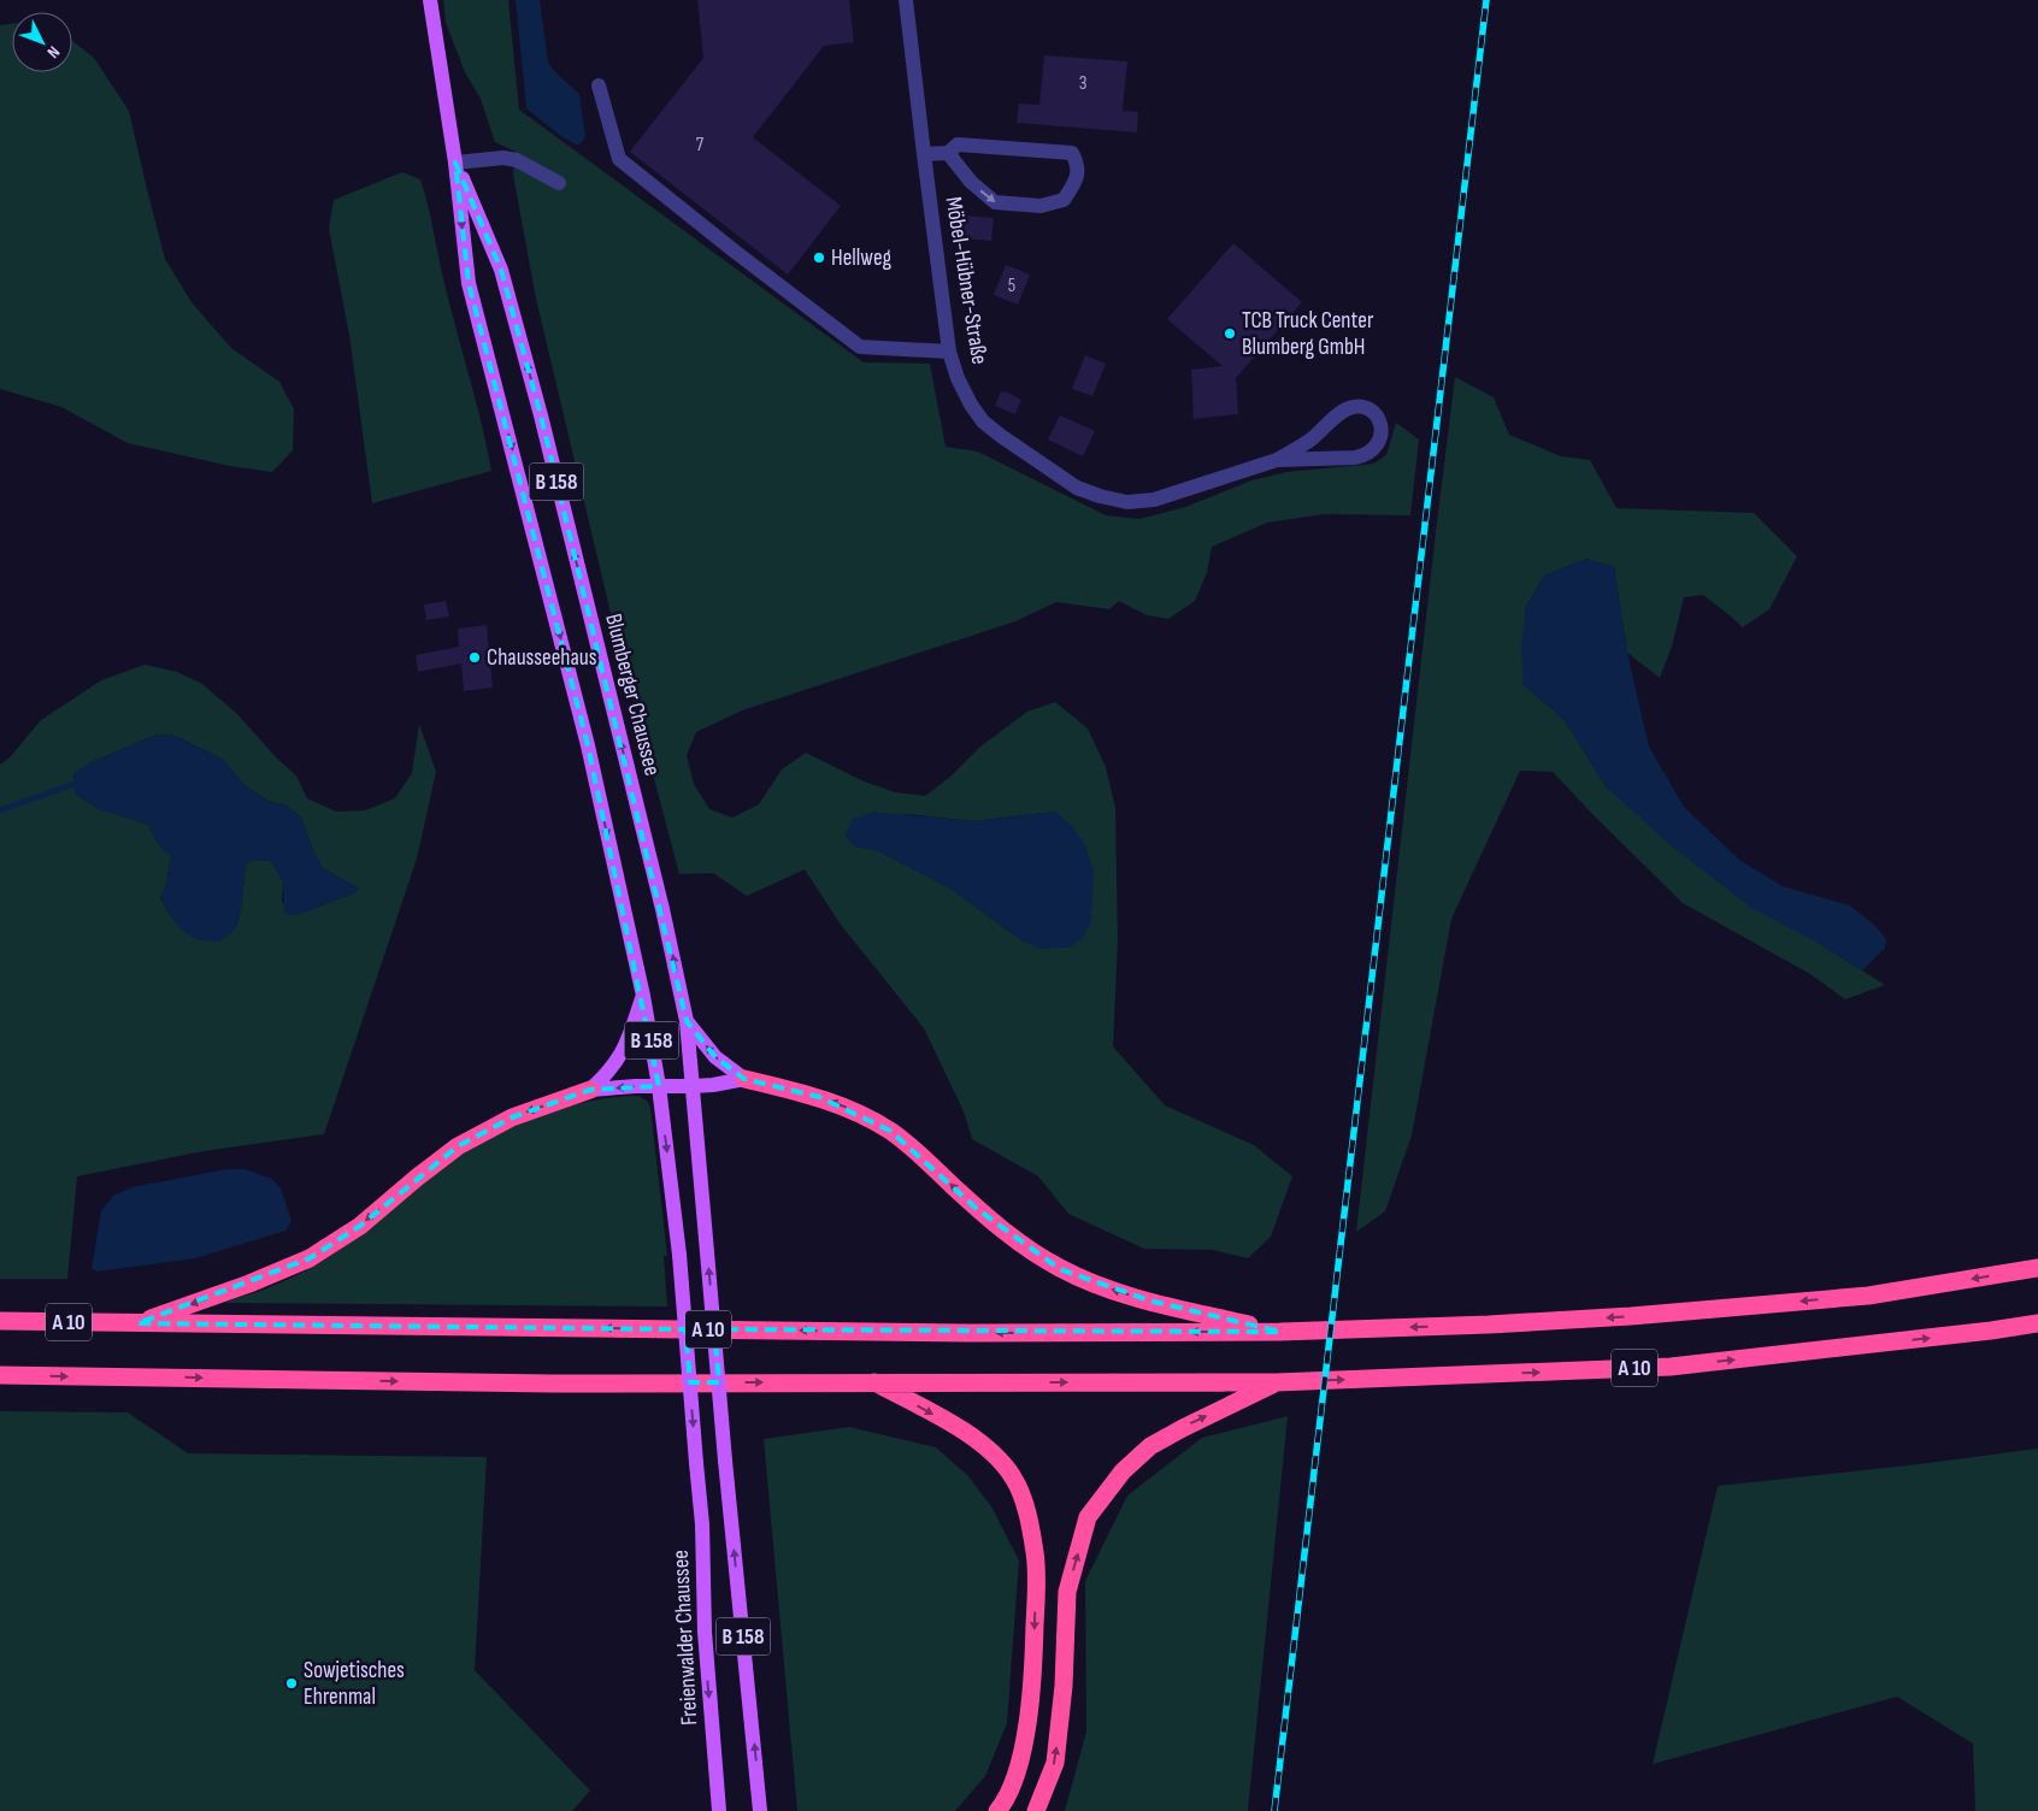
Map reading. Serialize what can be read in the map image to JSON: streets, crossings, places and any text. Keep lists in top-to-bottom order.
{
  "streets": {
    "highway": ["A 10"],
    "main road": ["B 158", "Blumberger Chaussee", "Freienwalder Chaussee"],
    "street": ["Möbel-Hübner-Straße"]
  },
  "crossings": [
    ["Blumberger Chaussee", "Freienwalder Chaussee"]
  ],
  "one_way": ["Freienwalder Chaussee"],
  "places": [
    "Hellweg",
    "TCB Truck Center Blumberg GmbH",
    "Chausseehaus",
    "Sowjetisches Ehrenmal"
  ],
  "house_numbers": ["3", "7", "5"],
  "north": "bottom right"
}
